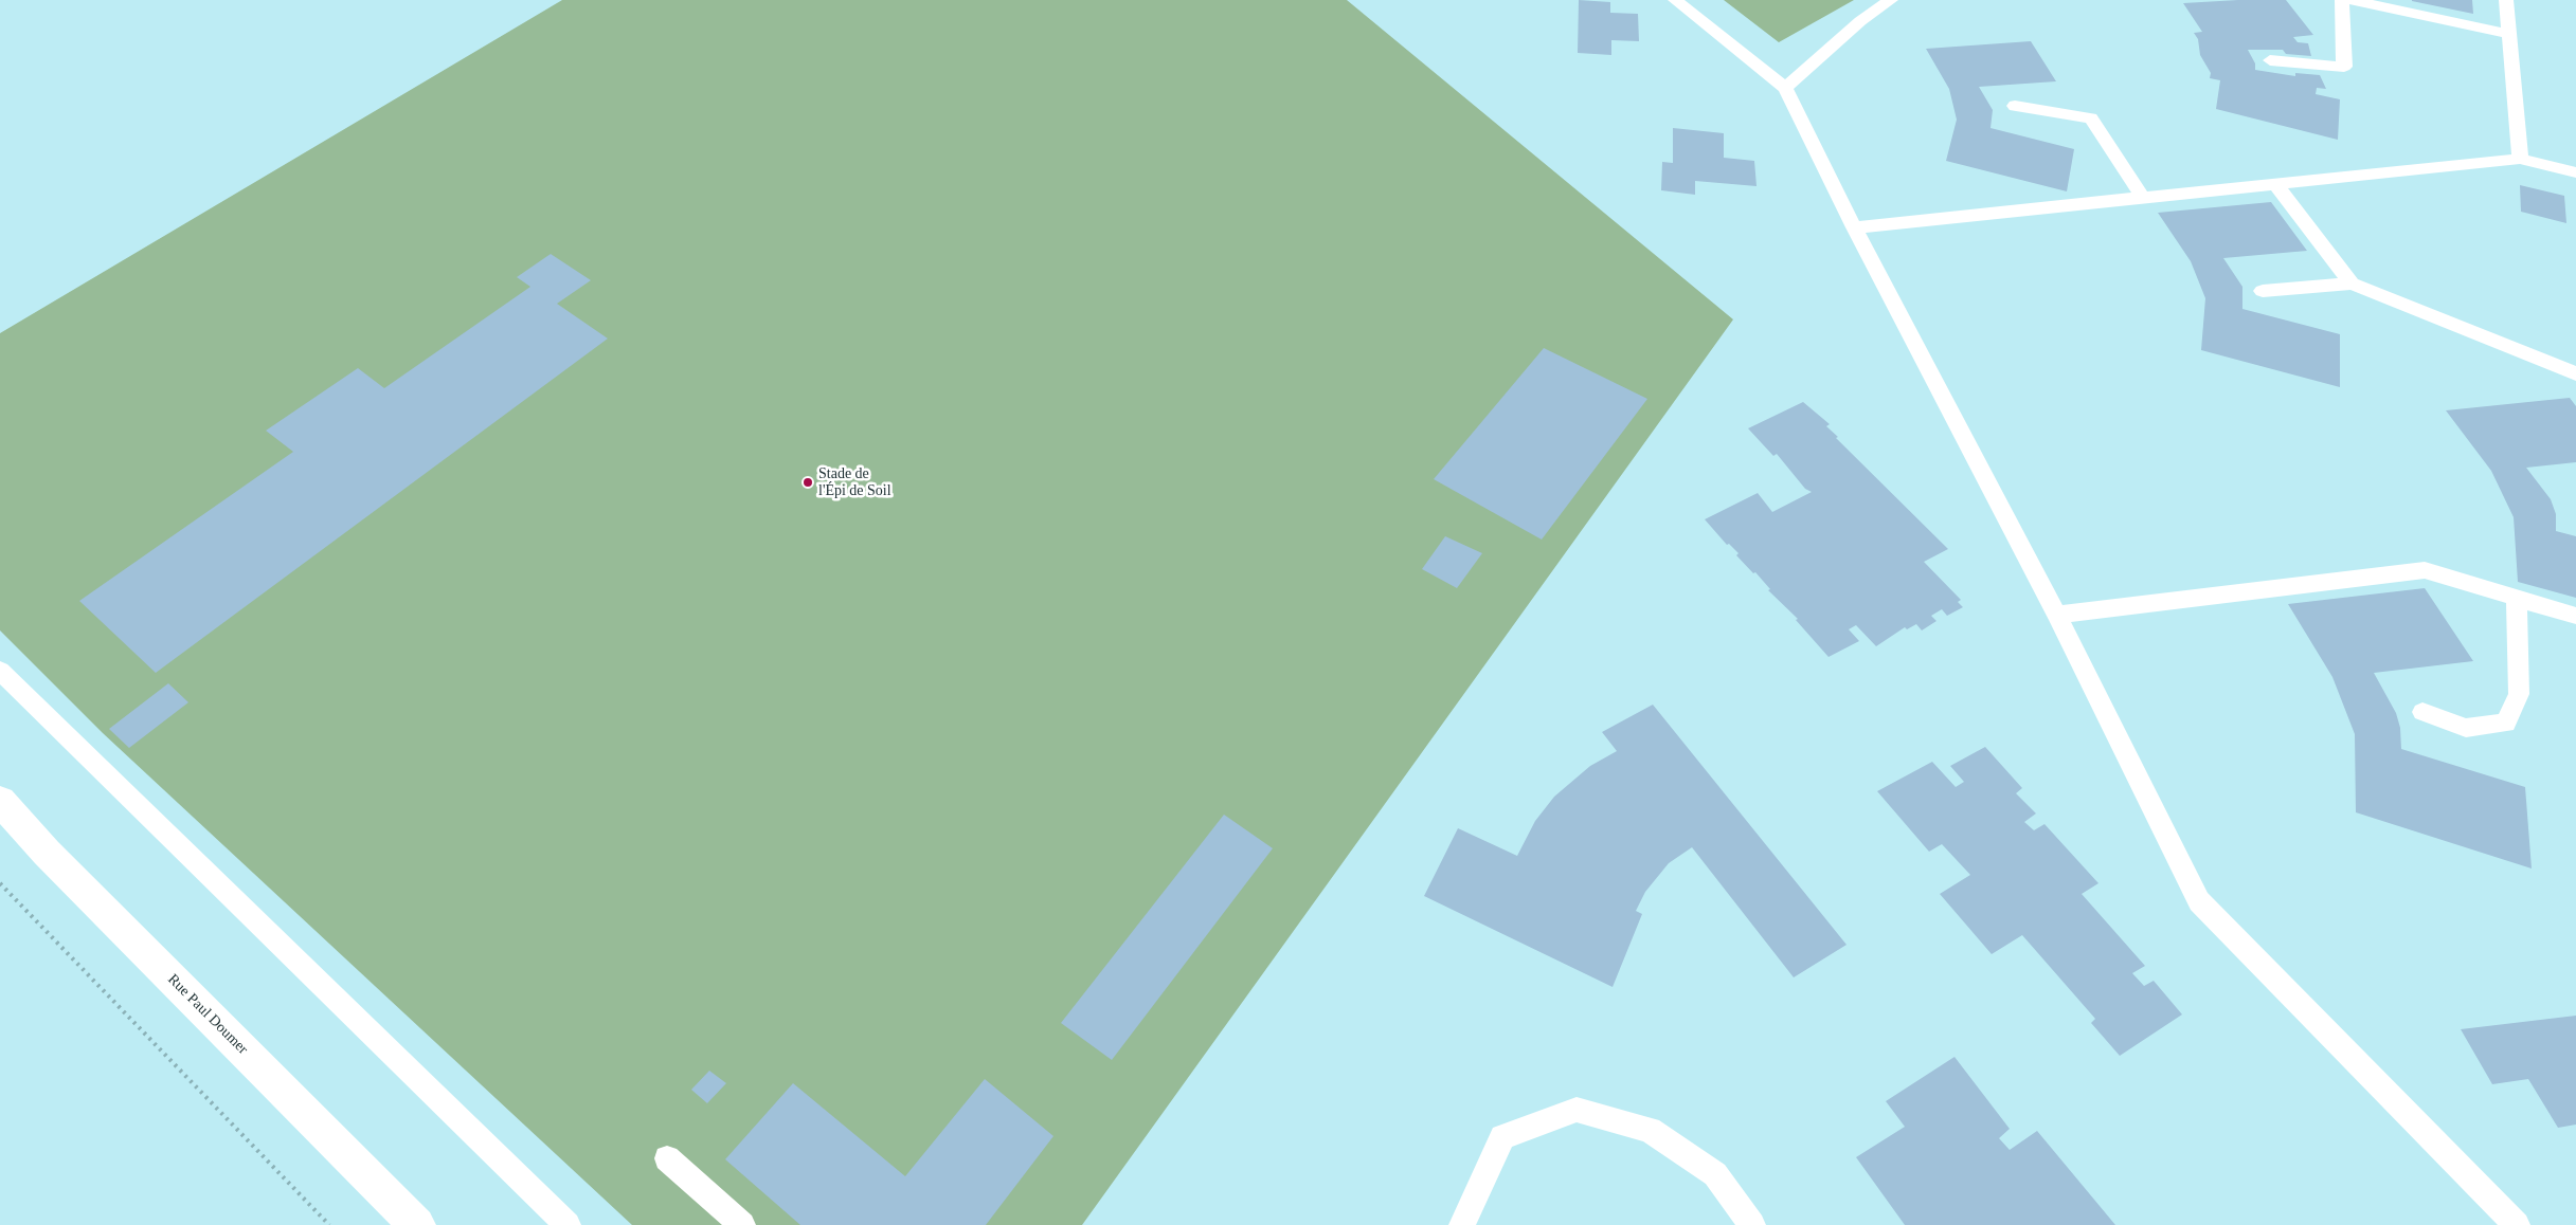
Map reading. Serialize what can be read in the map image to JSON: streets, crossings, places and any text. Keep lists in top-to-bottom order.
{
  "streets": {
    "main road": ["Rue Paul Doumer"]
  },
  "places": ["Stade de l'Épi de Soil"]
}
